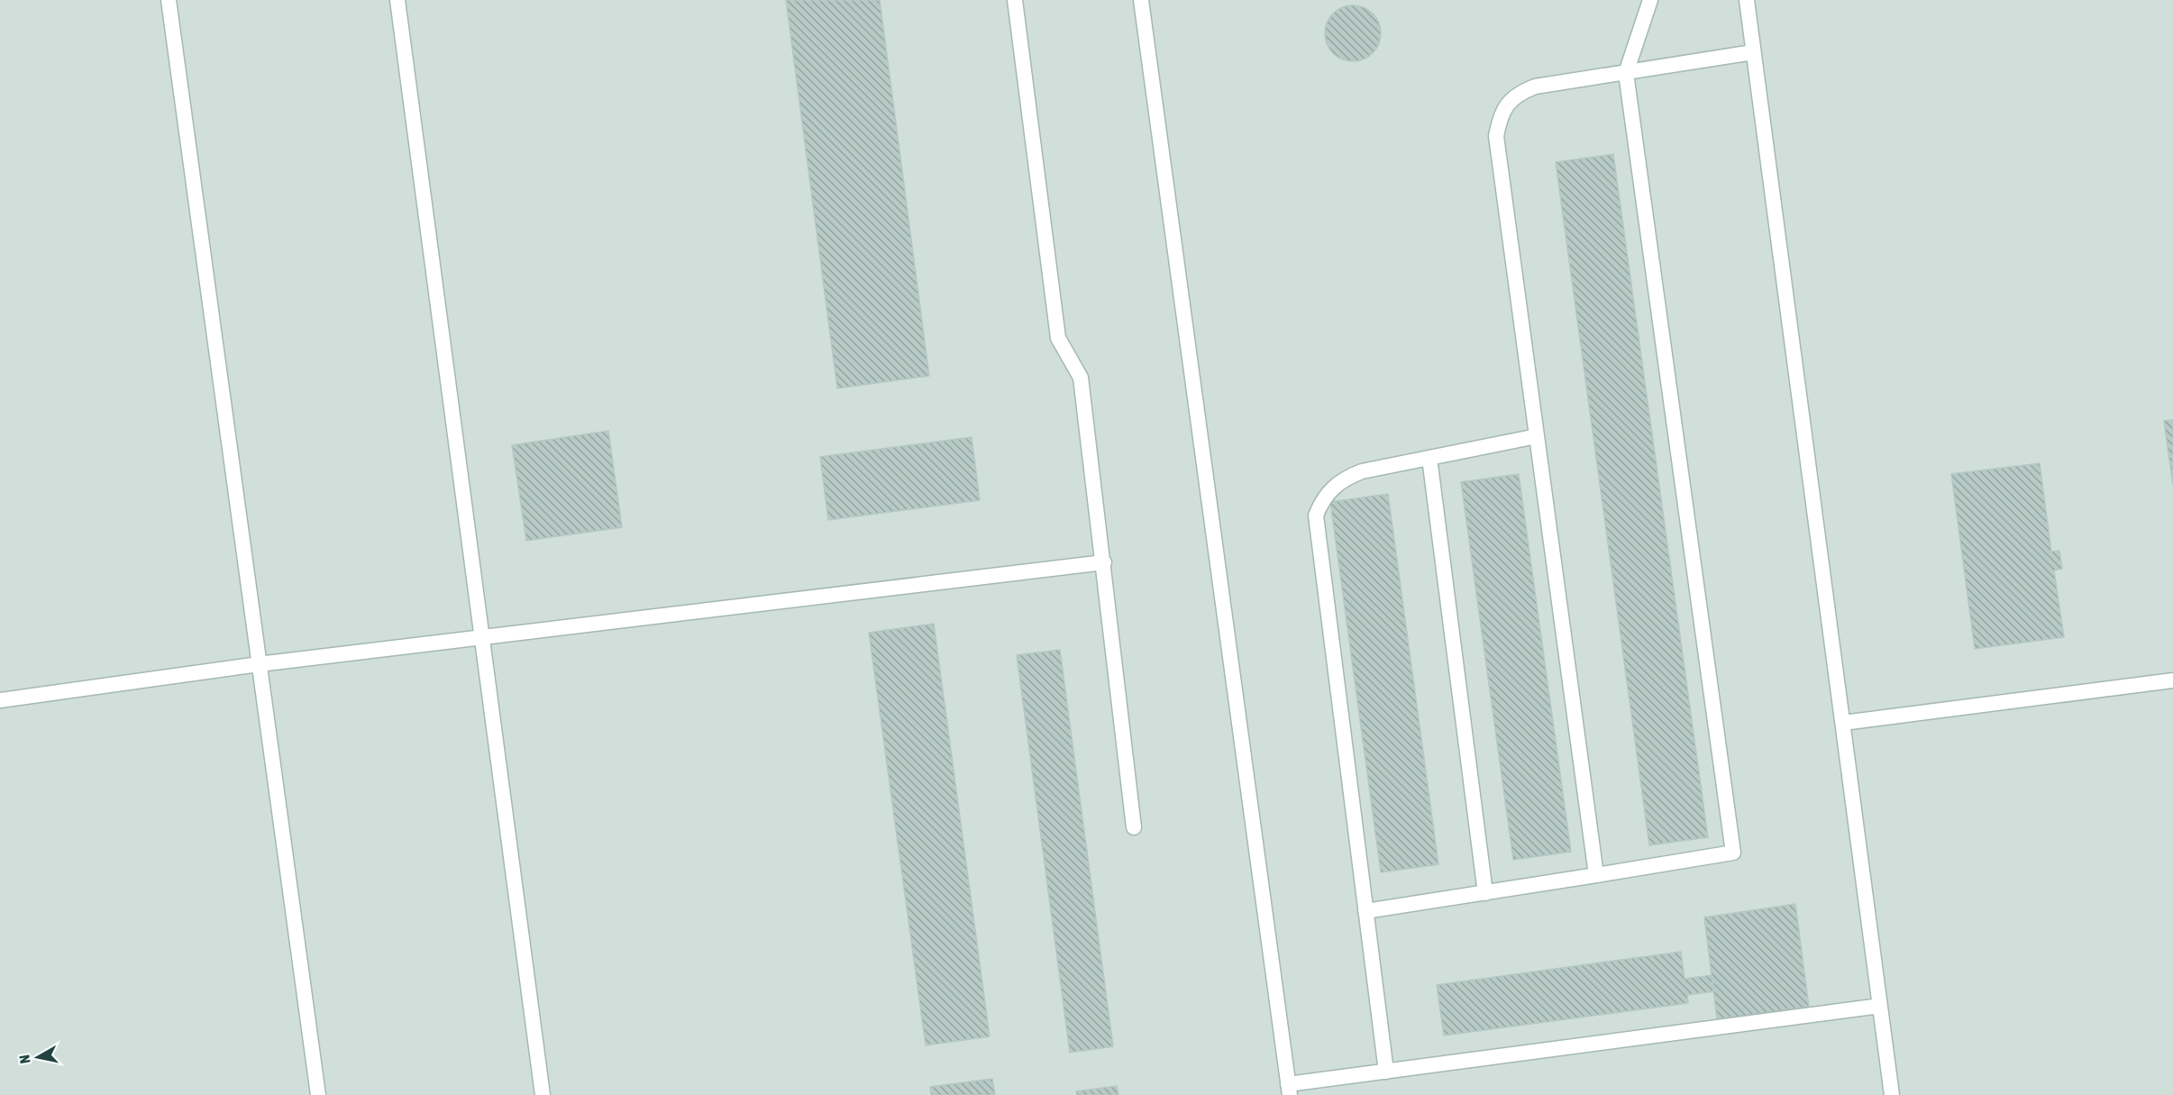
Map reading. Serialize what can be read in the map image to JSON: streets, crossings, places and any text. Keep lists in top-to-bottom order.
{
  "north": "left"
}
